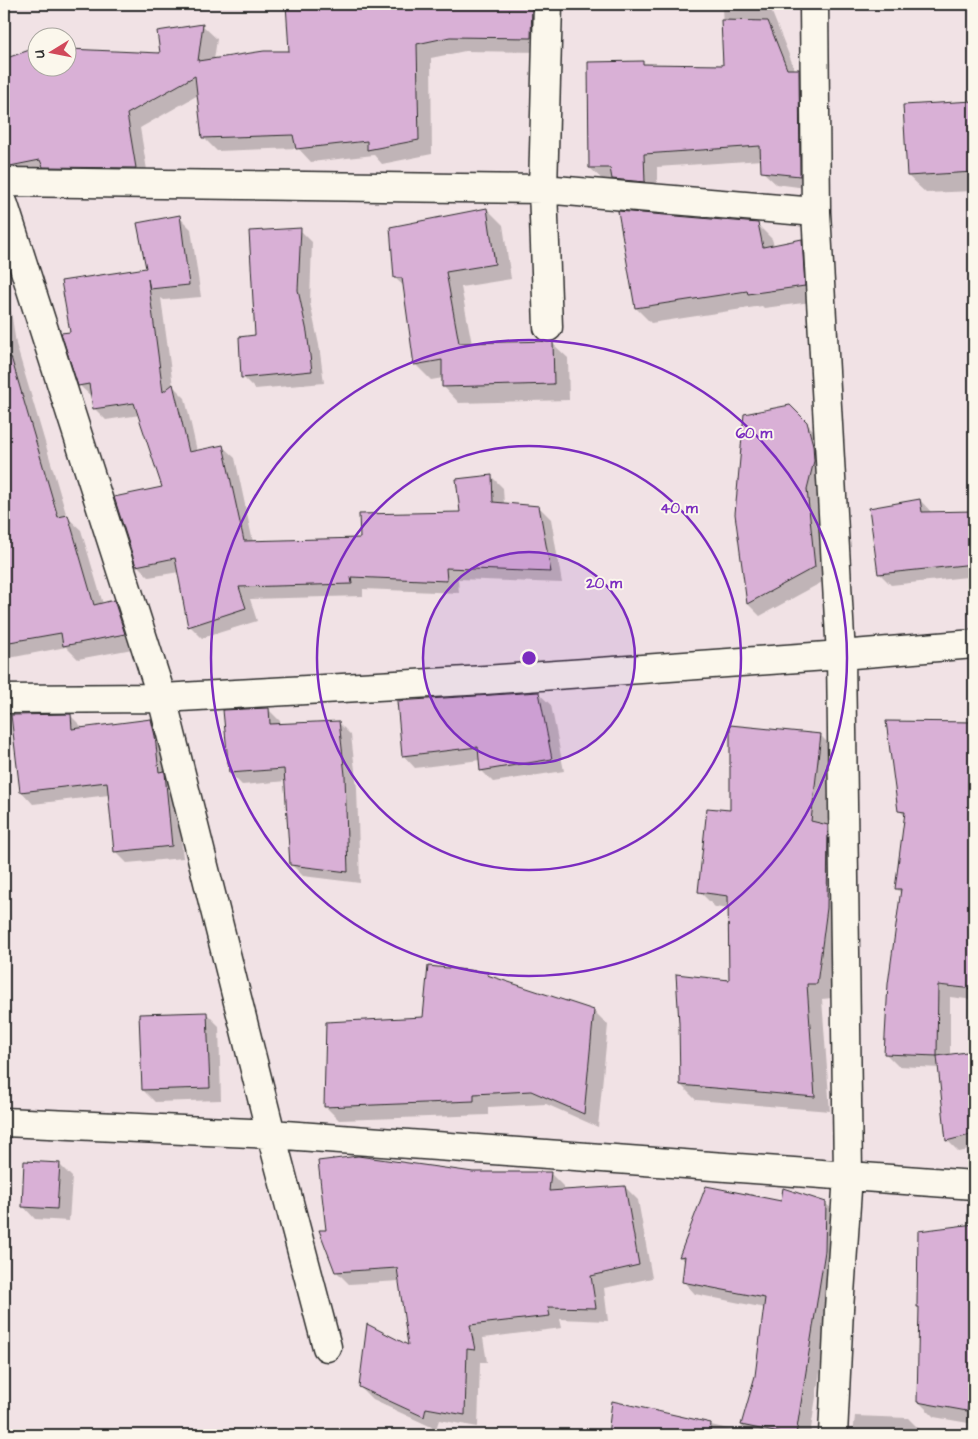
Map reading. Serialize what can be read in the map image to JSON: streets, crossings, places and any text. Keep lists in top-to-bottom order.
{
  "north": "left",
  "rings": ["60 m", "40 m", "20 m"]
}
